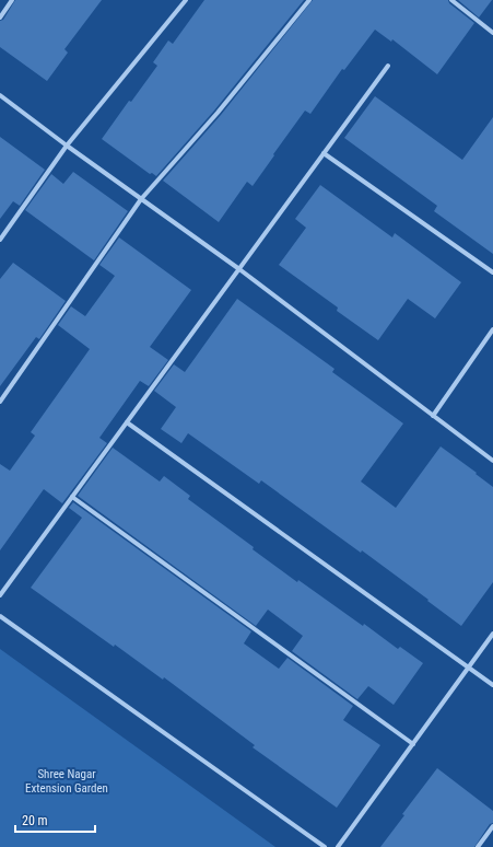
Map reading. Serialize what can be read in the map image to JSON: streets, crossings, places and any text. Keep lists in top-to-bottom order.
{
  "parks": ["Shree Nagar Extension Garden"],
  "scale_bar": "20 m"
}
